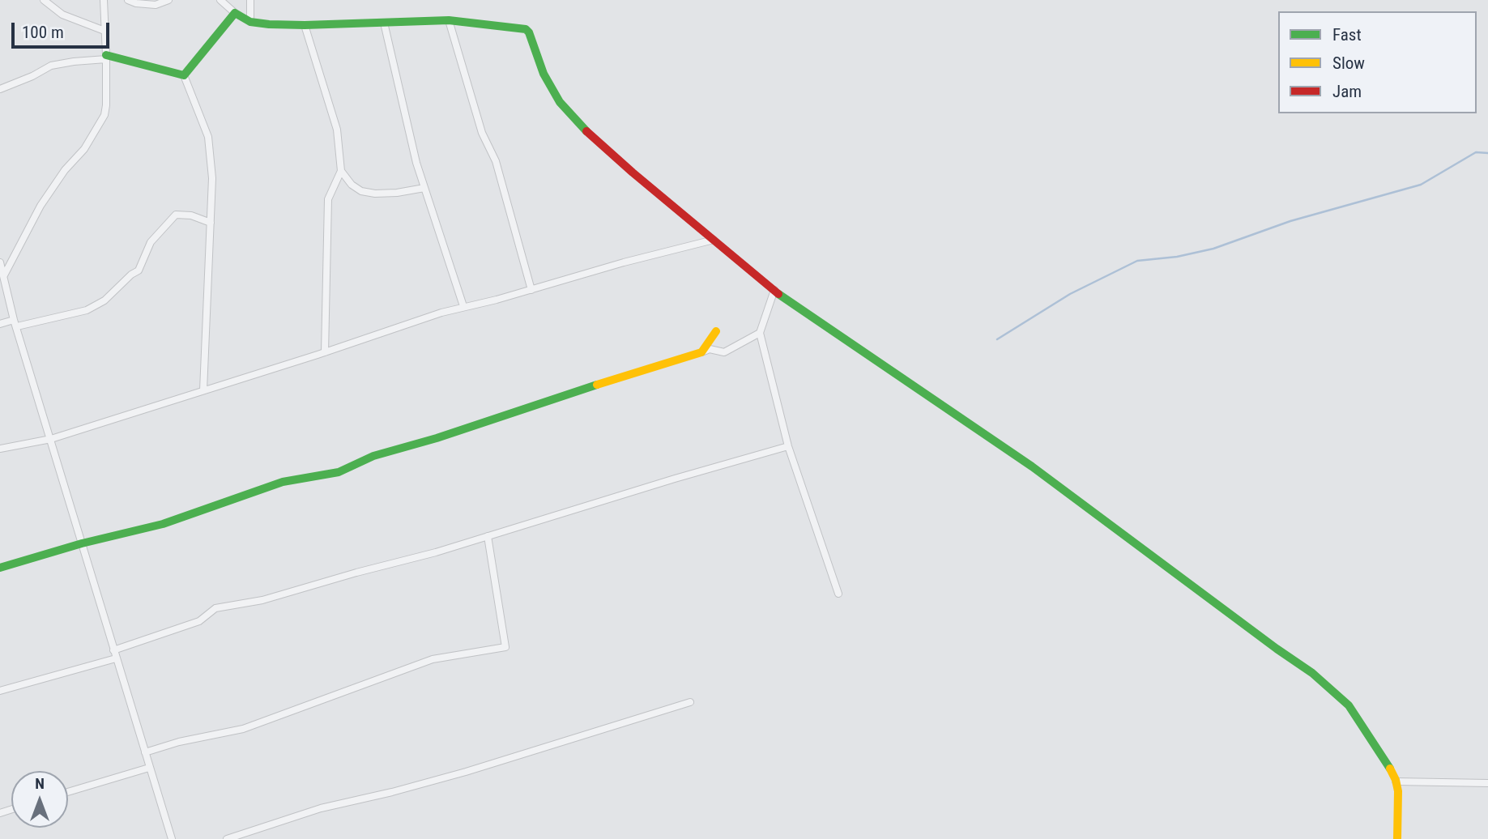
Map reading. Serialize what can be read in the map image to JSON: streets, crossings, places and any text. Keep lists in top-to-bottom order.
{
  "legend": ["Fast", "Slow", "Jam"],
  "scale_bar": "100 m",
  "north": "top"
}
